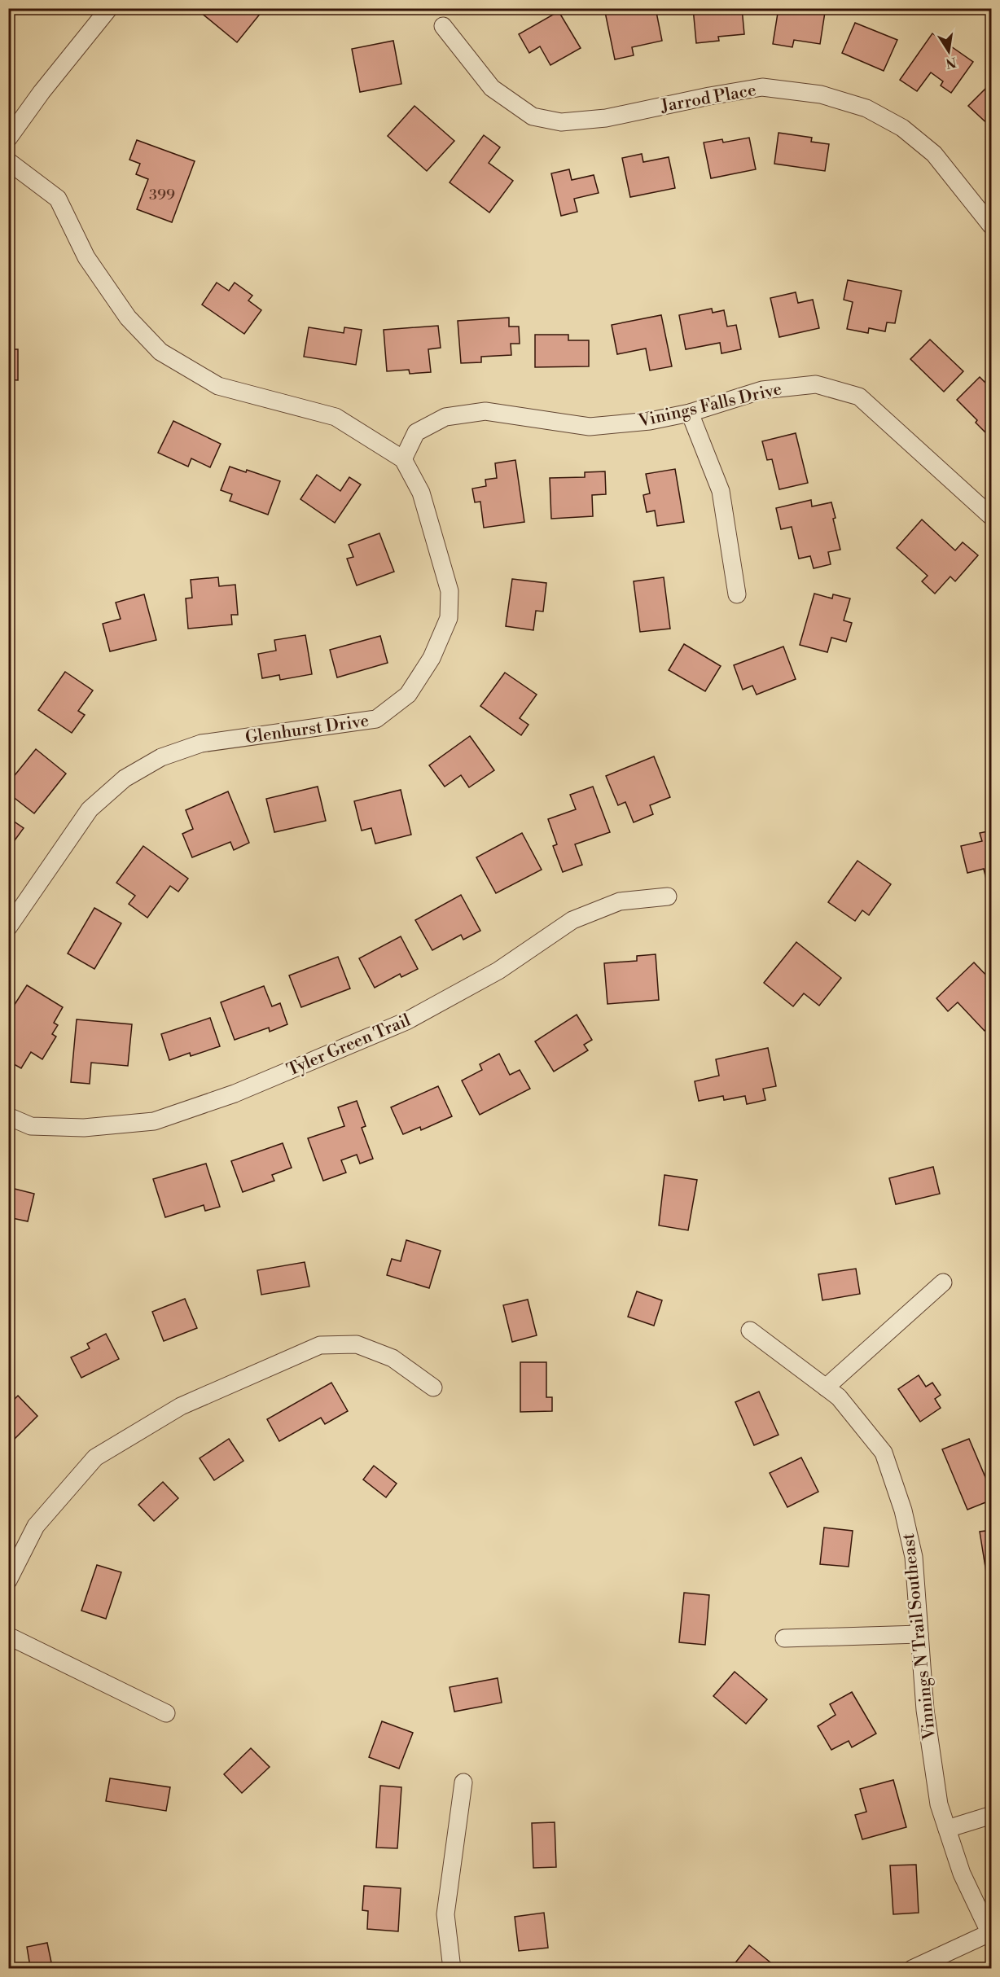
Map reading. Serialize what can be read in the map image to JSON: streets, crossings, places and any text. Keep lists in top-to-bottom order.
{
  "streets": {
    "street": [
      "Jarrod Place",
      "Vinings Falls Drive",
      "Glenhurst Drive",
      "Tyler Green Trail",
      "Vinnings N Trail Southeast"
    ]
  },
  "crossings": [
    ["Vinings Falls Drive", "Glenhurst Drive"]
  ],
  "house_numbers": ["399"],
  "north": "bottom"
}
